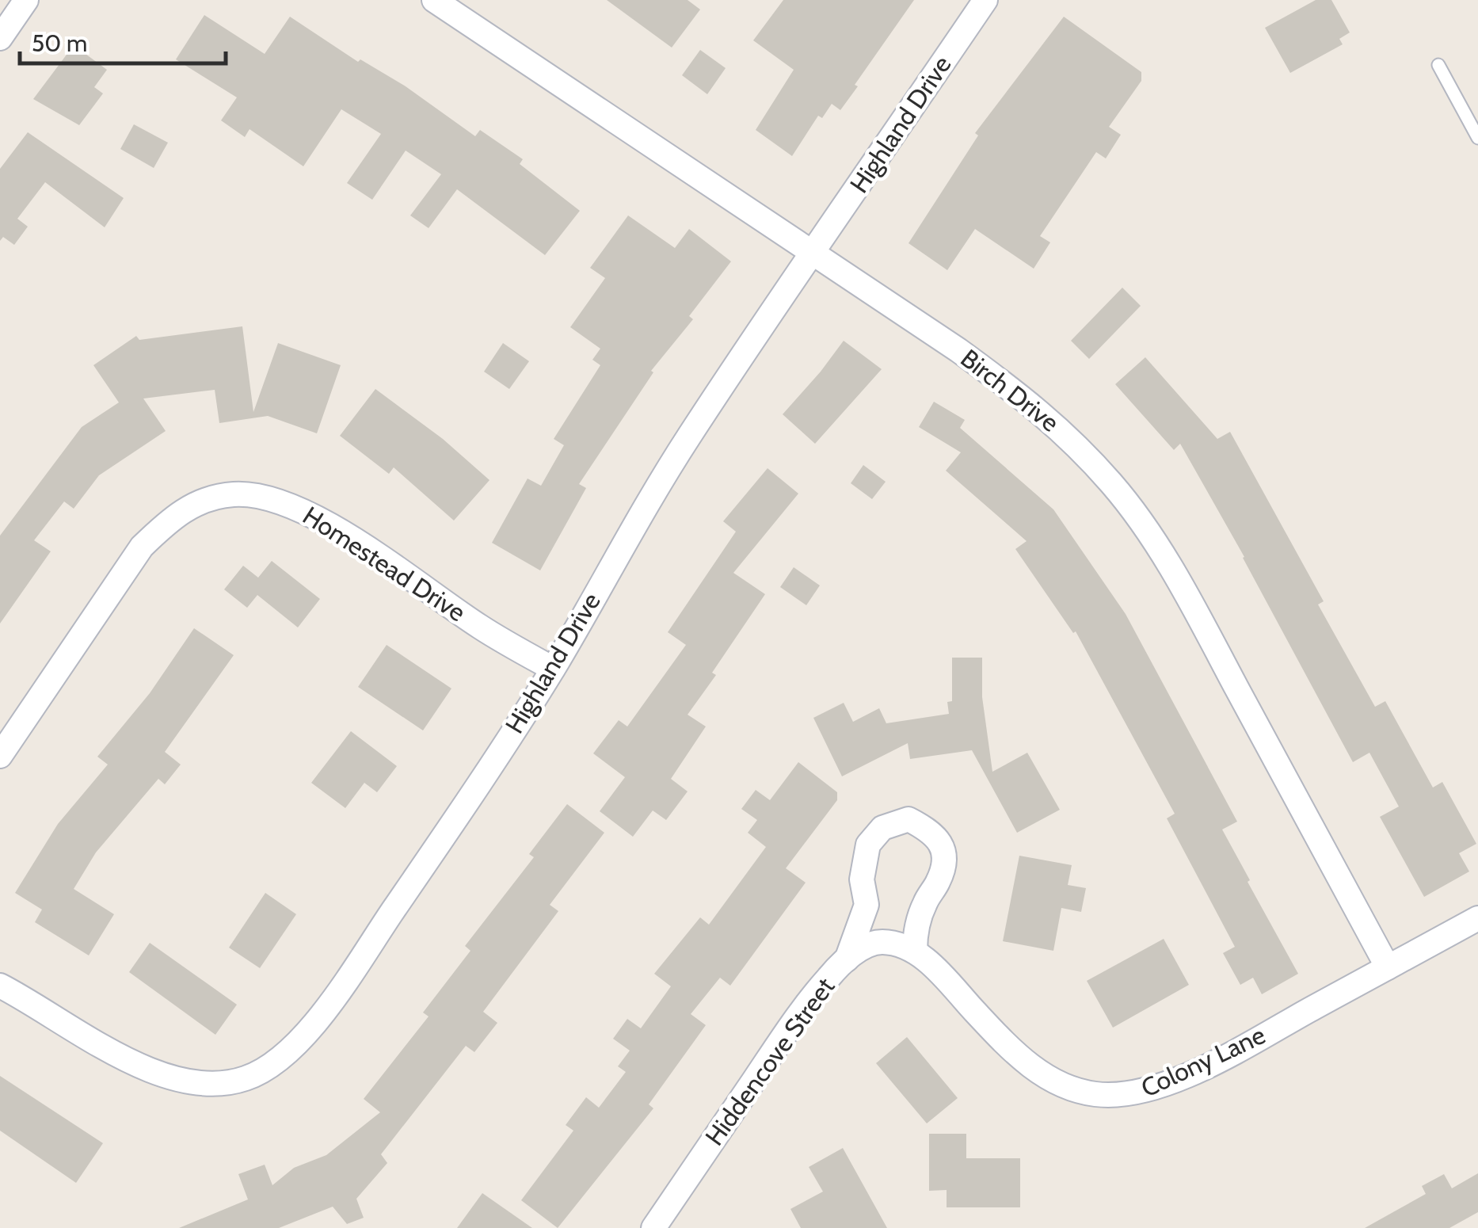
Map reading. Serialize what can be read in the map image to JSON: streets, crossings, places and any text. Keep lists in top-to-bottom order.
{
  "streets": {
    "street": [
      "Highland Drive",
      "Birch Drive",
      "Homestead Drive",
      "Hiddencove Street",
      "Colony Lane"
    ]
  },
  "crossings": [
    ["Highland Drive", "Birch Drive"],
    ["Highland Drive", "Homestead Drive"],
    ["Birch Drive", "Colony Lane"],
    ["Hiddencove Street", "Colony Lane"]
  ],
  "scale_bar": "50 m"
}
